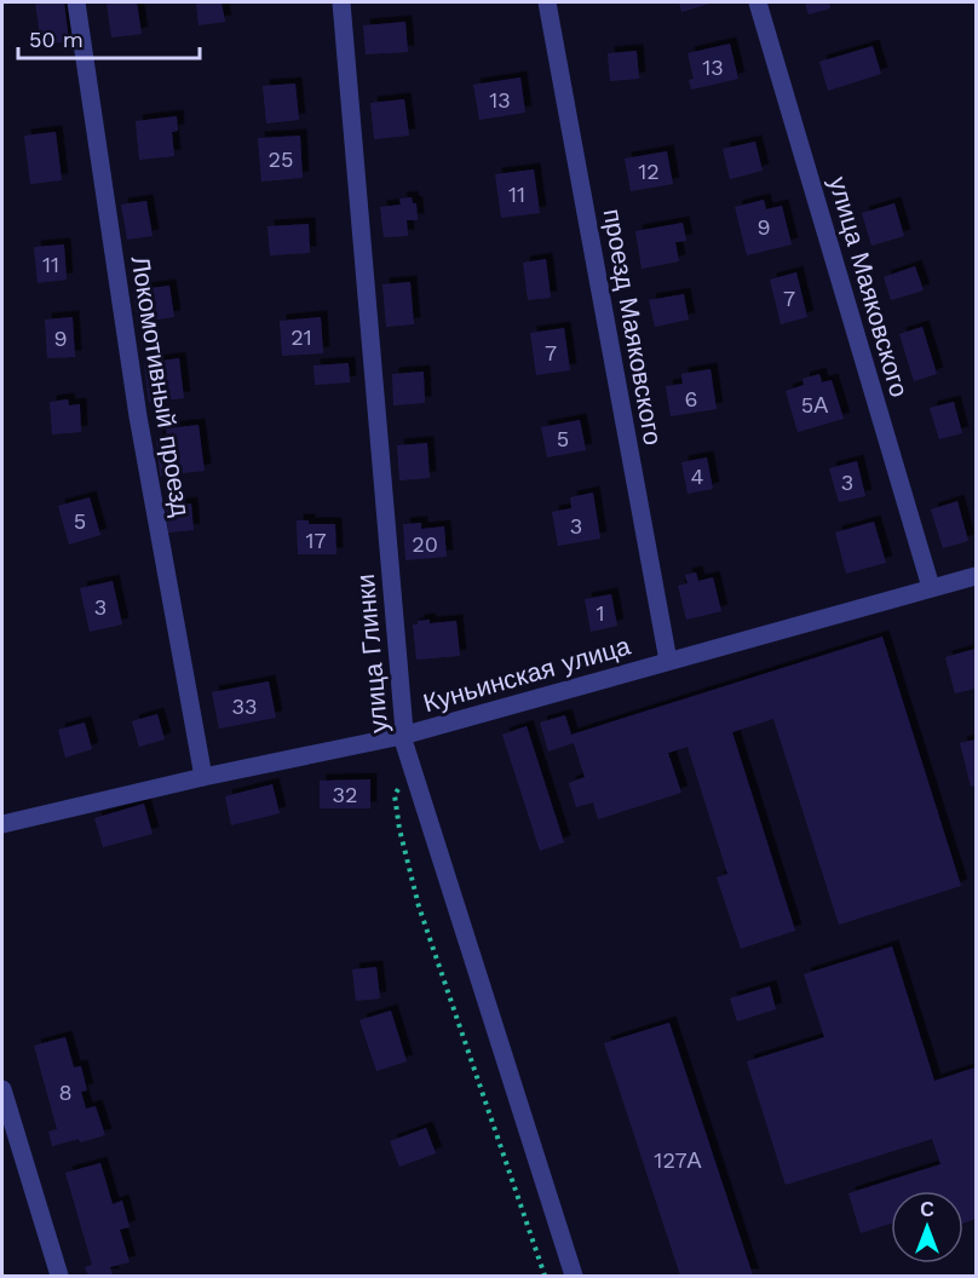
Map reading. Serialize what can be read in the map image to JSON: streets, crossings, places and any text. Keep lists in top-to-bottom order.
{
  "streets": {
    "street": [
      "улица Маяковского",
      "проезд Маяковского",
      "Локомотивный проезд",
      "улица Глинки",
      "Куньинская улица"
    ]
  },
  "crossings": [
    ["улица Маяковского", "Куньинская улица"],
    ["проезд Маяковского", "Куньинская улица"],
    ["Локомотивный проезд", "Куньинская улица"],
    ["улица Глинки", "Куньинская улица"]
  ],
  "house_numbers": [
    "13",
    "13",
    "25",
    "12",
    "11",
    "9",
    "11",
    "7",
    "21",
    "9",
    "7",
    "6",
    "5А",
    "5",
    "4",
    "3",
    "5",
    "3",
    "17",
    "20",
    "3",
    "1",
    "33",
    "32",
    "8",
    "127А"
  ],
  "scale_bar": "50 m",
  "north": "top"
}
